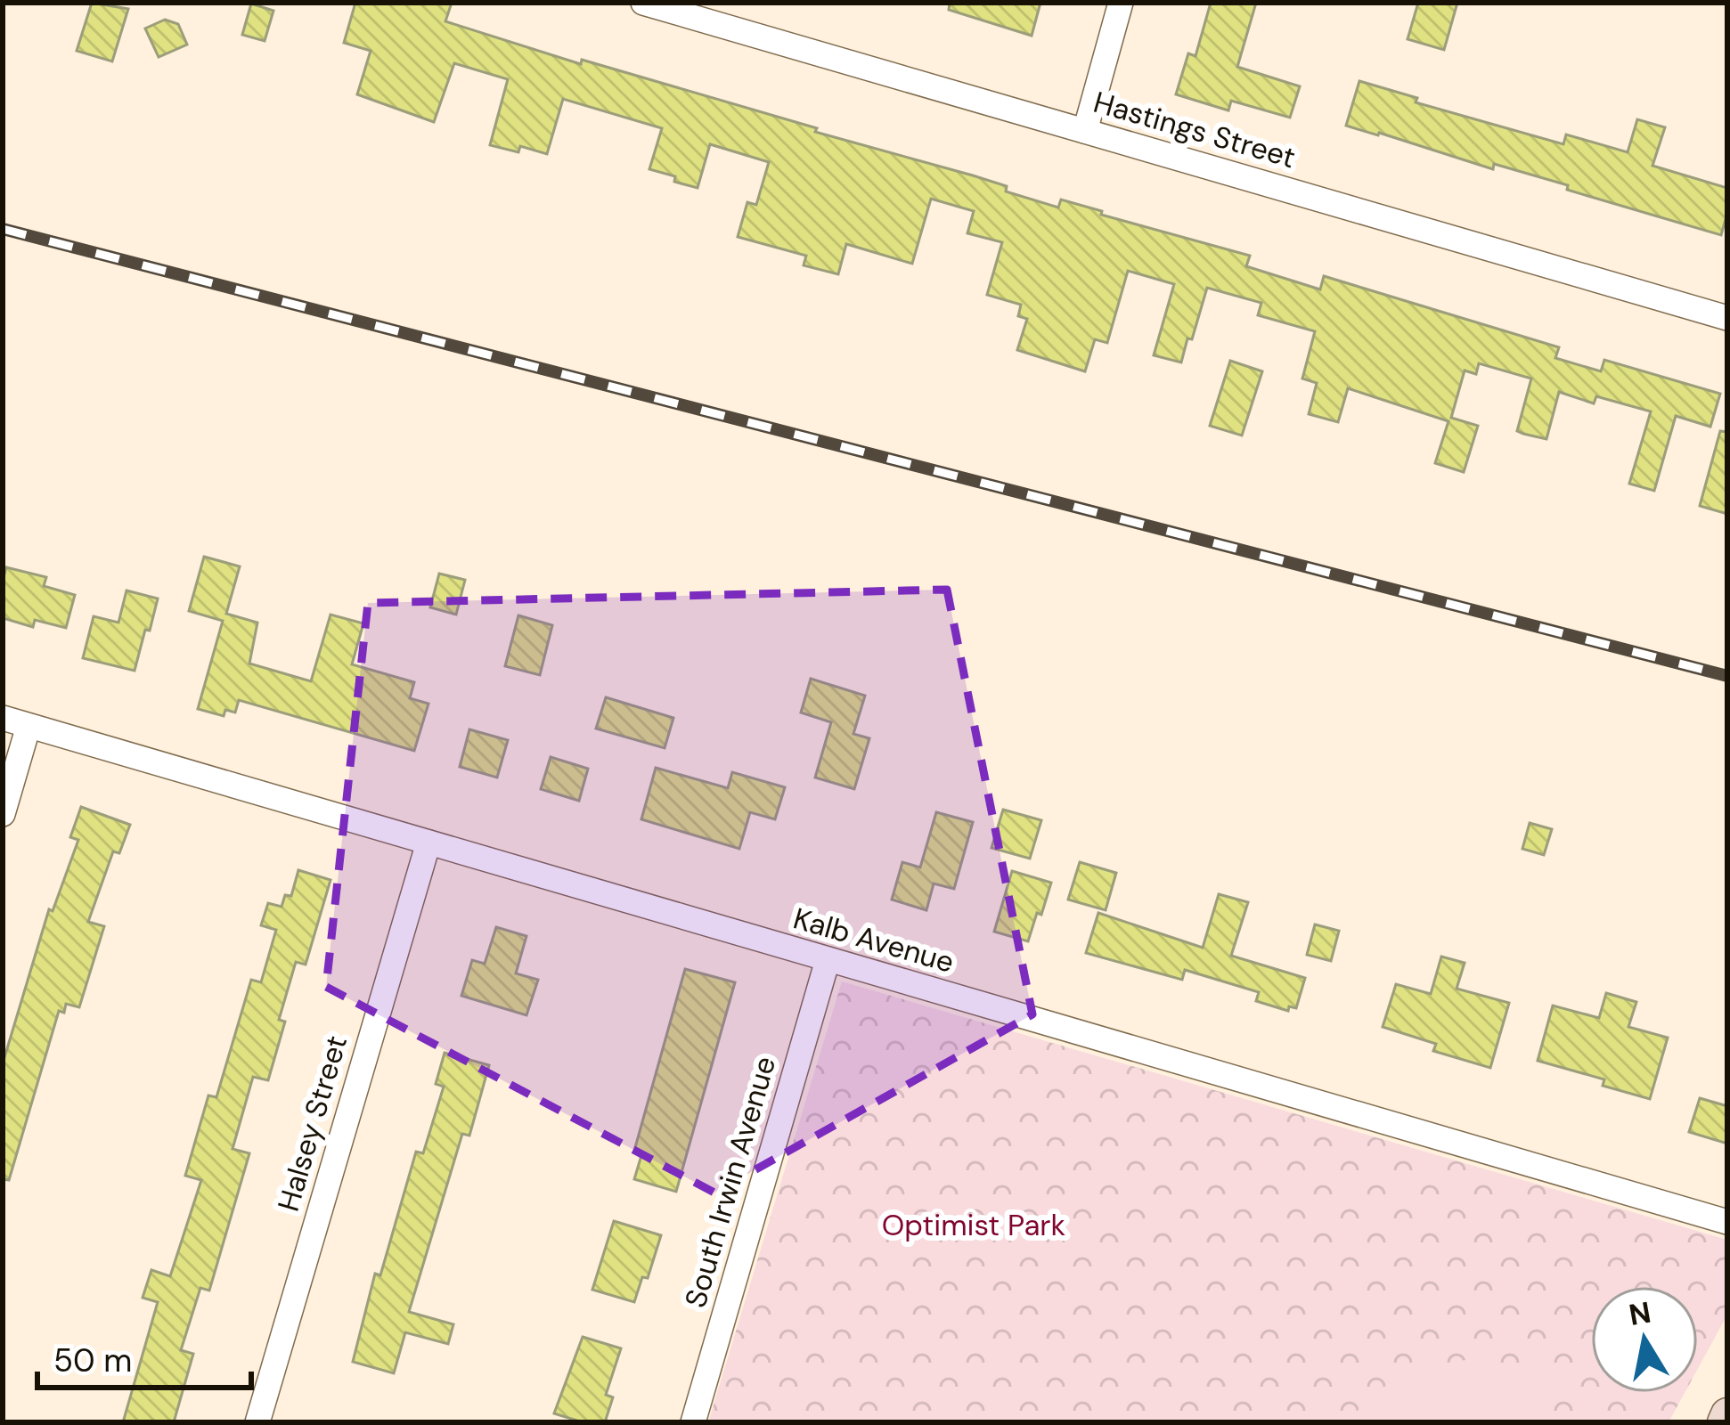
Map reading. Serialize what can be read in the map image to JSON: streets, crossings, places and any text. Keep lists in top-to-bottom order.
{
  "streets": {
    "street": [
      "Hastings Street",
      "Kalb Avenue",
      "Halsey Street",
      "South Irwin Avenue"
    ]
  },
  "crossings": [
    ["Kalb Avenue", "Halsey Street"],
    ["Kalb Avenue", "South Irwin Avenue"]
  ],
  "parks": ["Optimist Park"],
  "scale_bar": "50 m",
  "north": "top"
}
